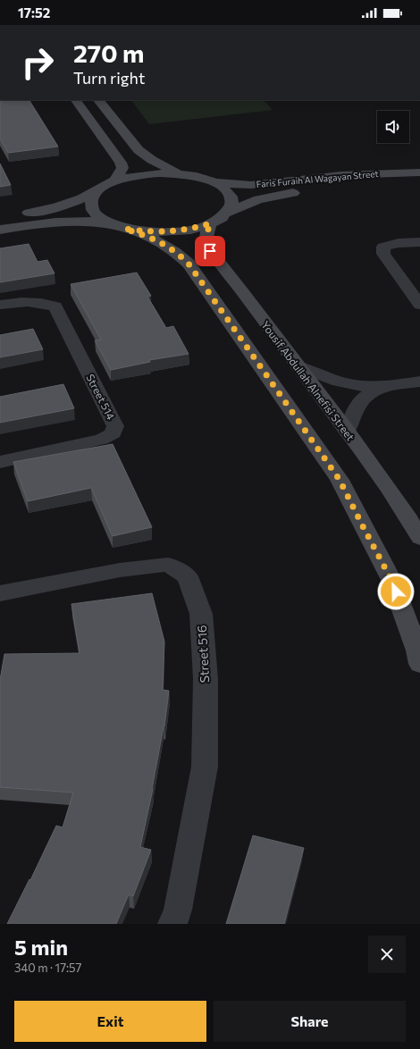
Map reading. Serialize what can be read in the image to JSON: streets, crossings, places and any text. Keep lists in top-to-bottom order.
{
  "streets": {
    "street": [
      "Faris Furaih Al Wagayan Street",
      "Yousif Abdullah Alnefisi Street",
      "Street 514",
      "Street 516"
    ]
  },
  "crossings": [
    ["Faris Furaih Al Wagayan Street", "Yousif Abdullah Alnefisi Street"]
  ],
  "page": {
    "status": "17:52",
    "turn": ["270 m", "Turn right"],
    "heading": ["5 min", "340 m · 17:57"],
    "buttons": ["Exit", "Share"]
  }
}
